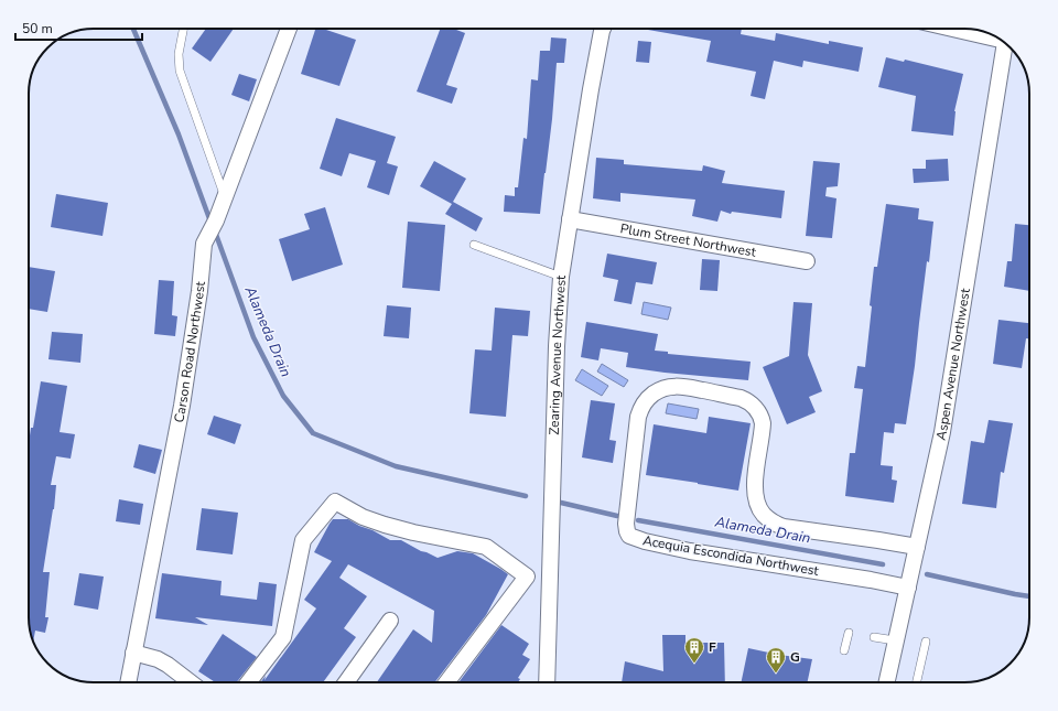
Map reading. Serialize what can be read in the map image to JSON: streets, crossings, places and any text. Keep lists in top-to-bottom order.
{
  "streets": {
    "street": [
      "Plum Street Northwest",
      "Carson Road Northwest",
      "Zearing Avenue Northwest",
      "Aspen Avenue Northwest",
      "Acequia Escondida Northwest"
    ]
  },
  "crossings": [
    ["Plum Street Northwest", "Zearing Avenue Northwest"],
    ["Aspen Avenue Northwest", "Acequia Escondida Northwest"]
  ],
  "water": ["Alameda Drain"],
  "places": {
    "building": ["F", "G"]
  },
  "scale_bar": "50 m"
}
